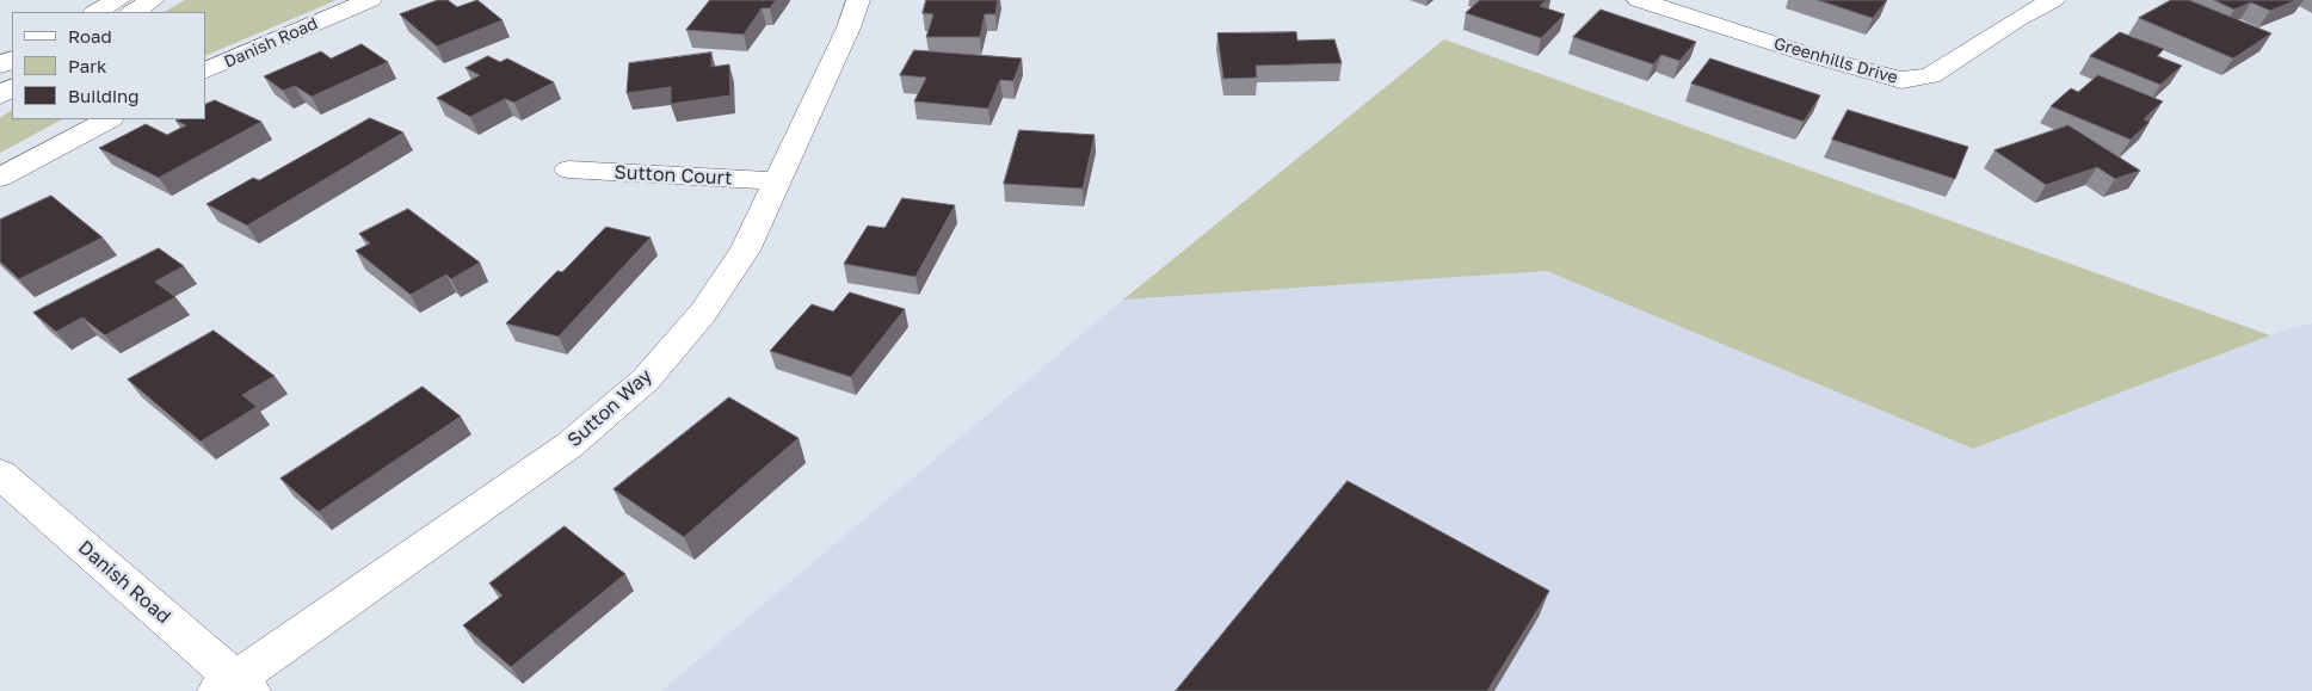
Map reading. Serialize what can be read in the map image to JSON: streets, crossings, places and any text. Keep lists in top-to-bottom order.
{
  "streets": {
    "street": [
      "Danish Road",
      "Greenhills Drive",
      "Sutton Court",
      "Sutton Way"
    ]
  },
  "crossings": [
    ["Danish Road", "Sutton Way"],
    ["Sutton Court", "Sutton Way"]
  ],
  "legend": ["Road", "Park", "Building"]
}
